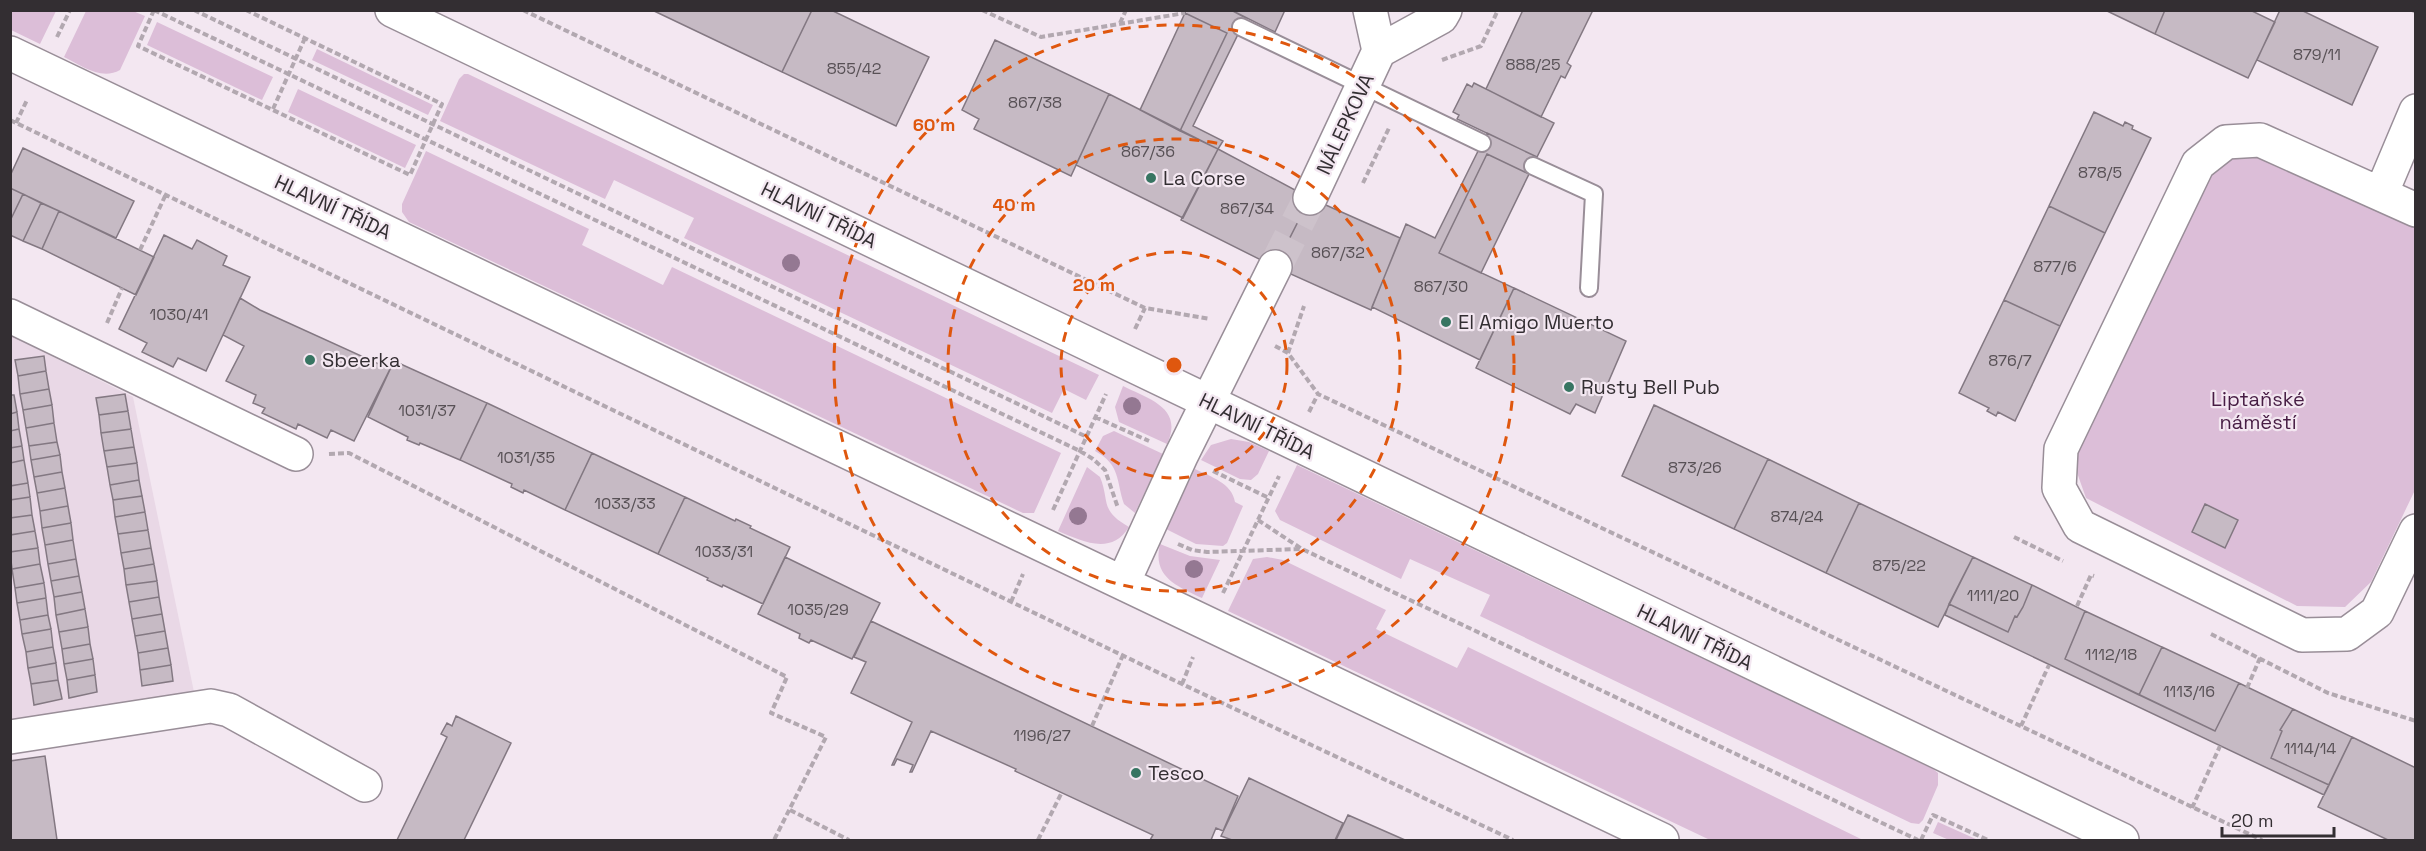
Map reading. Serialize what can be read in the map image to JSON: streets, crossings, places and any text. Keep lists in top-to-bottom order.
{
  "streets": {
    "street": ["NÁLEPKOVA", "HLAVNÍ TŘÍDA"]
  },
  "parks": ["Liptaňské náměstí"],
  "places": [
    "La Corse",
    "El Amigo Muerto",
    "Sbeerka",
    "Rusty Bell Pub",
    "Tesco"
  ],
  "house_numbers": [
    "879/11",
    "888/25",
    "855/42",
    "867/38",
    "867/36",
    "878/5",
    "867/34",
    "867/32",
    "877/6",
    "867/30",
    "1030/41",
    "876/7",
    "1031/37",
    "1031/35",
    "873/26",
    "1033/33",
    "874/24",
    "1033/31",
    "875/22",
    "1111/20",
    "1035/29",
    "1112/18",
    "1113/16",
    "1196/27",
    "1114/14"
  ],
  "scale_bar": "20 m",
  "rings": ["60 m", "40 m", "20 m"]
}
